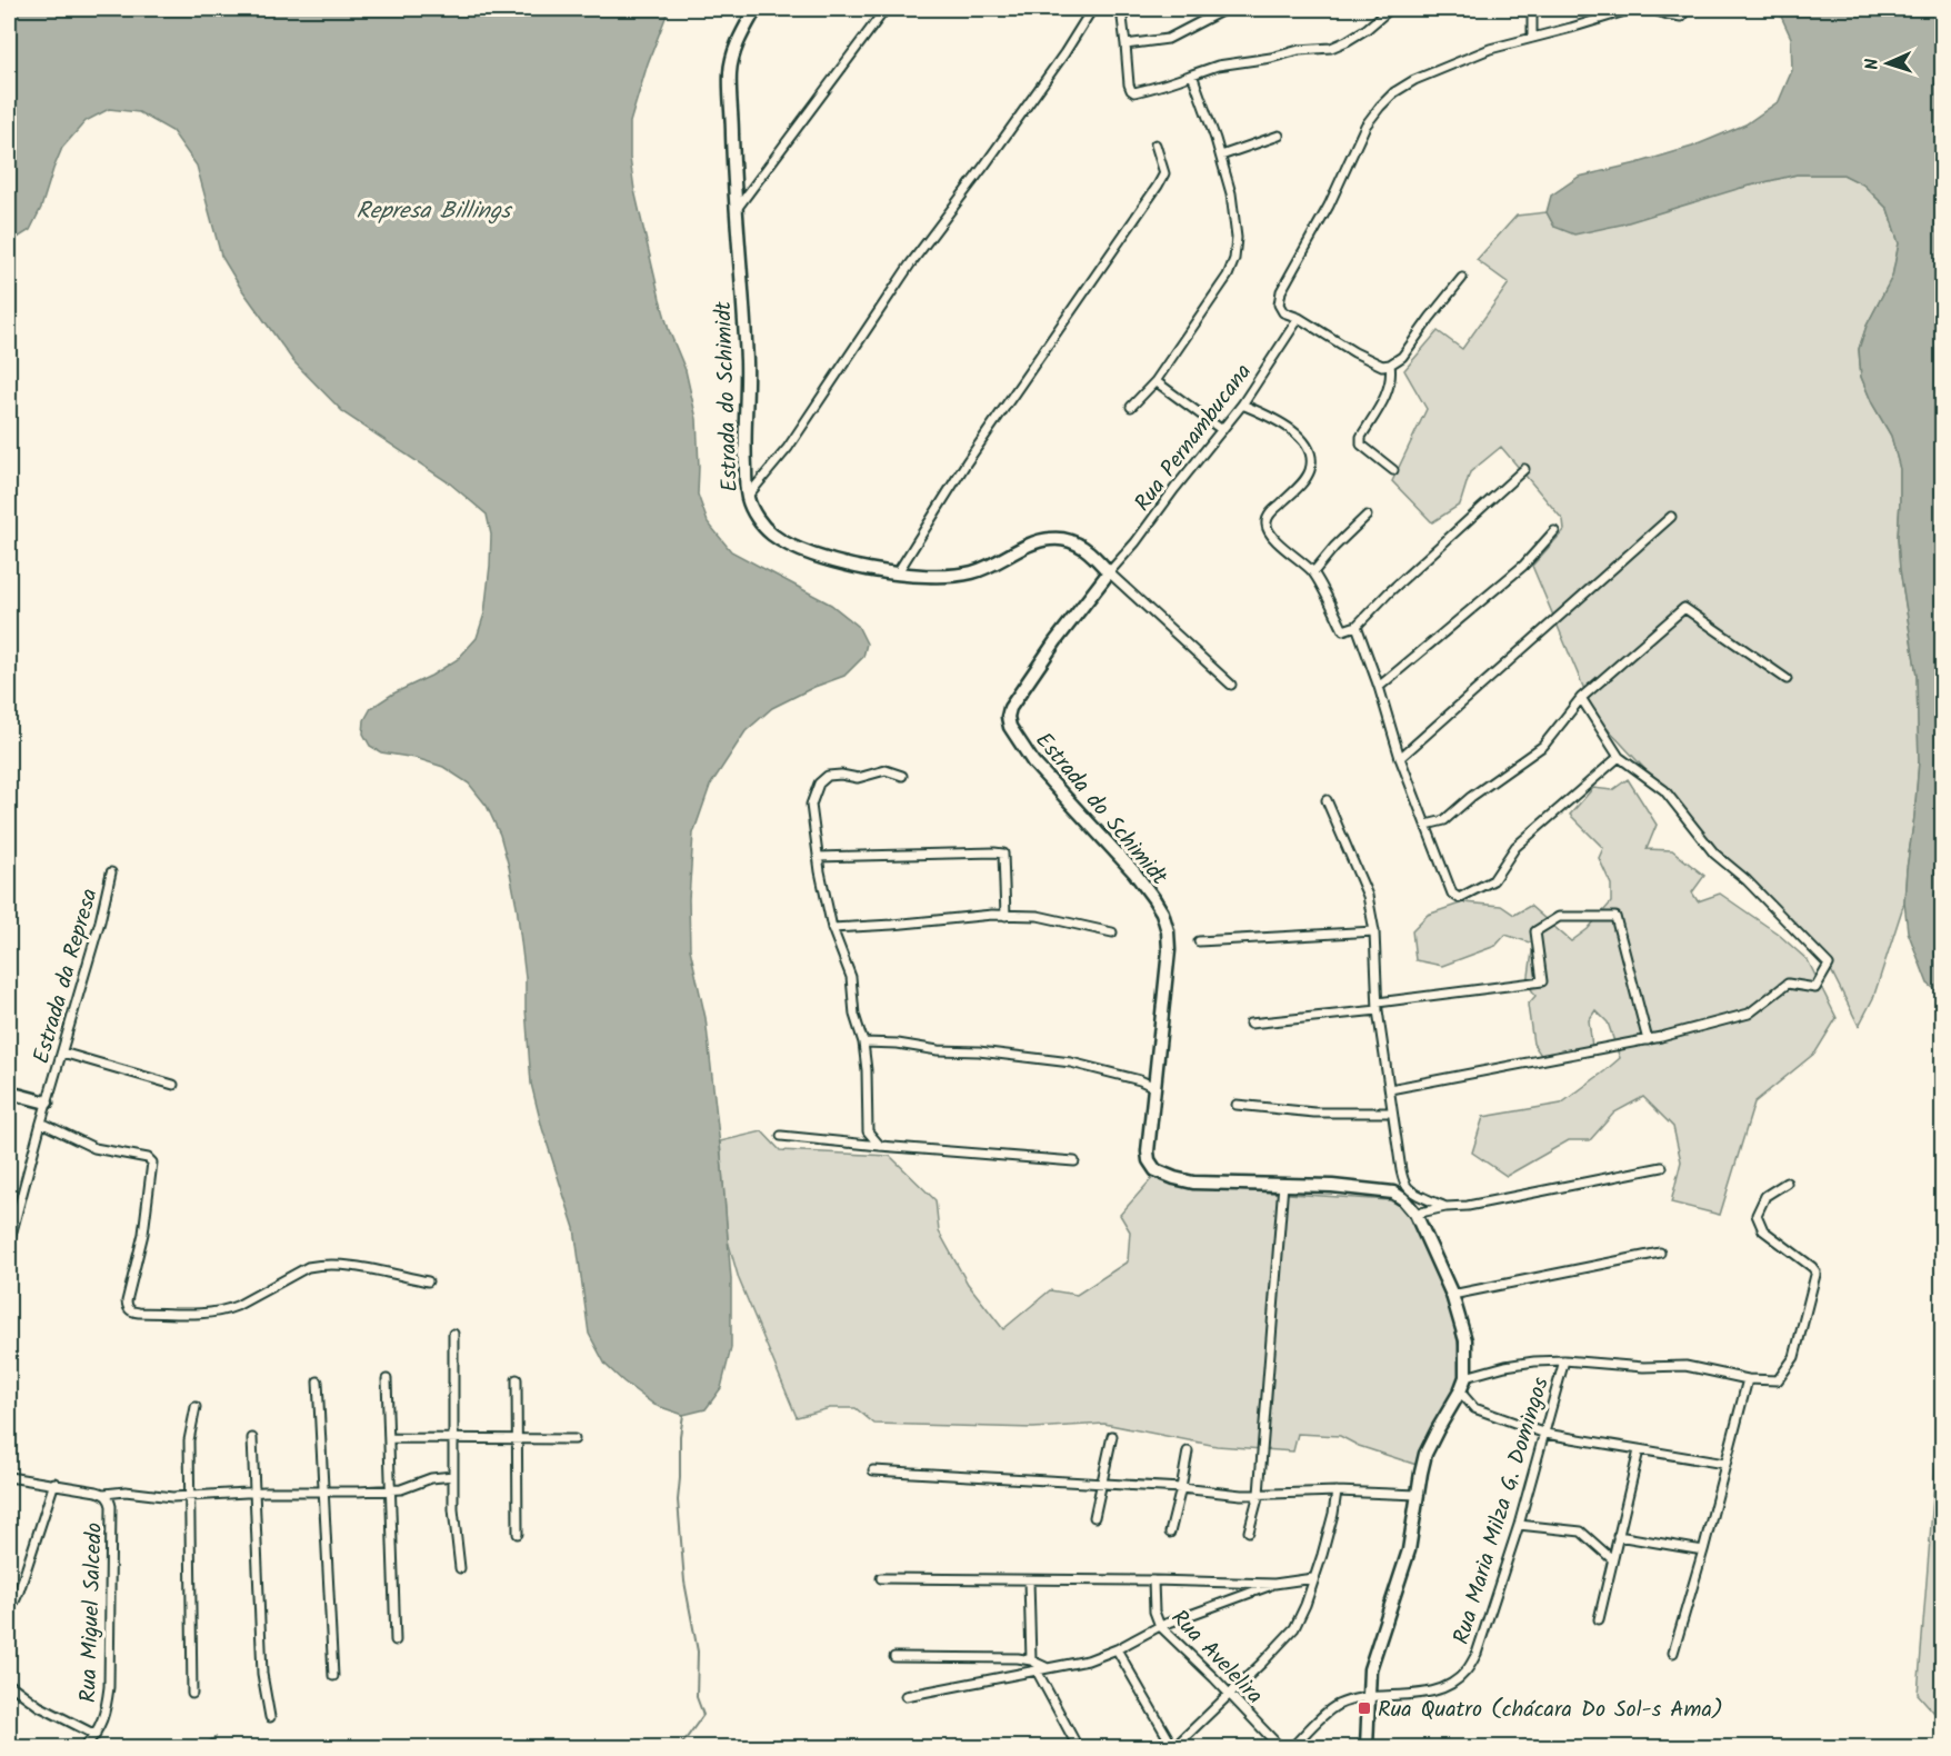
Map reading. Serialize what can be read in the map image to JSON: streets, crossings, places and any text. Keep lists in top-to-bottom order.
{
  "streets": {
    "street": [
      "Estrada do Schimidt",
      "Rua Pernambucana",
      "Estrada da Represa",
      "Rua Maria Milza G. Domingos",
      "Rua Miguel Salcedo",
      "Rua Avelelira"
    ]
  },
  "crossings": [
    ["Estrada do Schimidt", "Rua Pernambucana"],
    ["Estrada do Schimidt", "Rua Maria Milza G. Domingos"]
  ],
  "water": ["Represa Billings"],
  "places": {
    "transit": ["Rua Quatro (chácara Do Sol-s Ama)"]
  },
  "north": "left"
}
